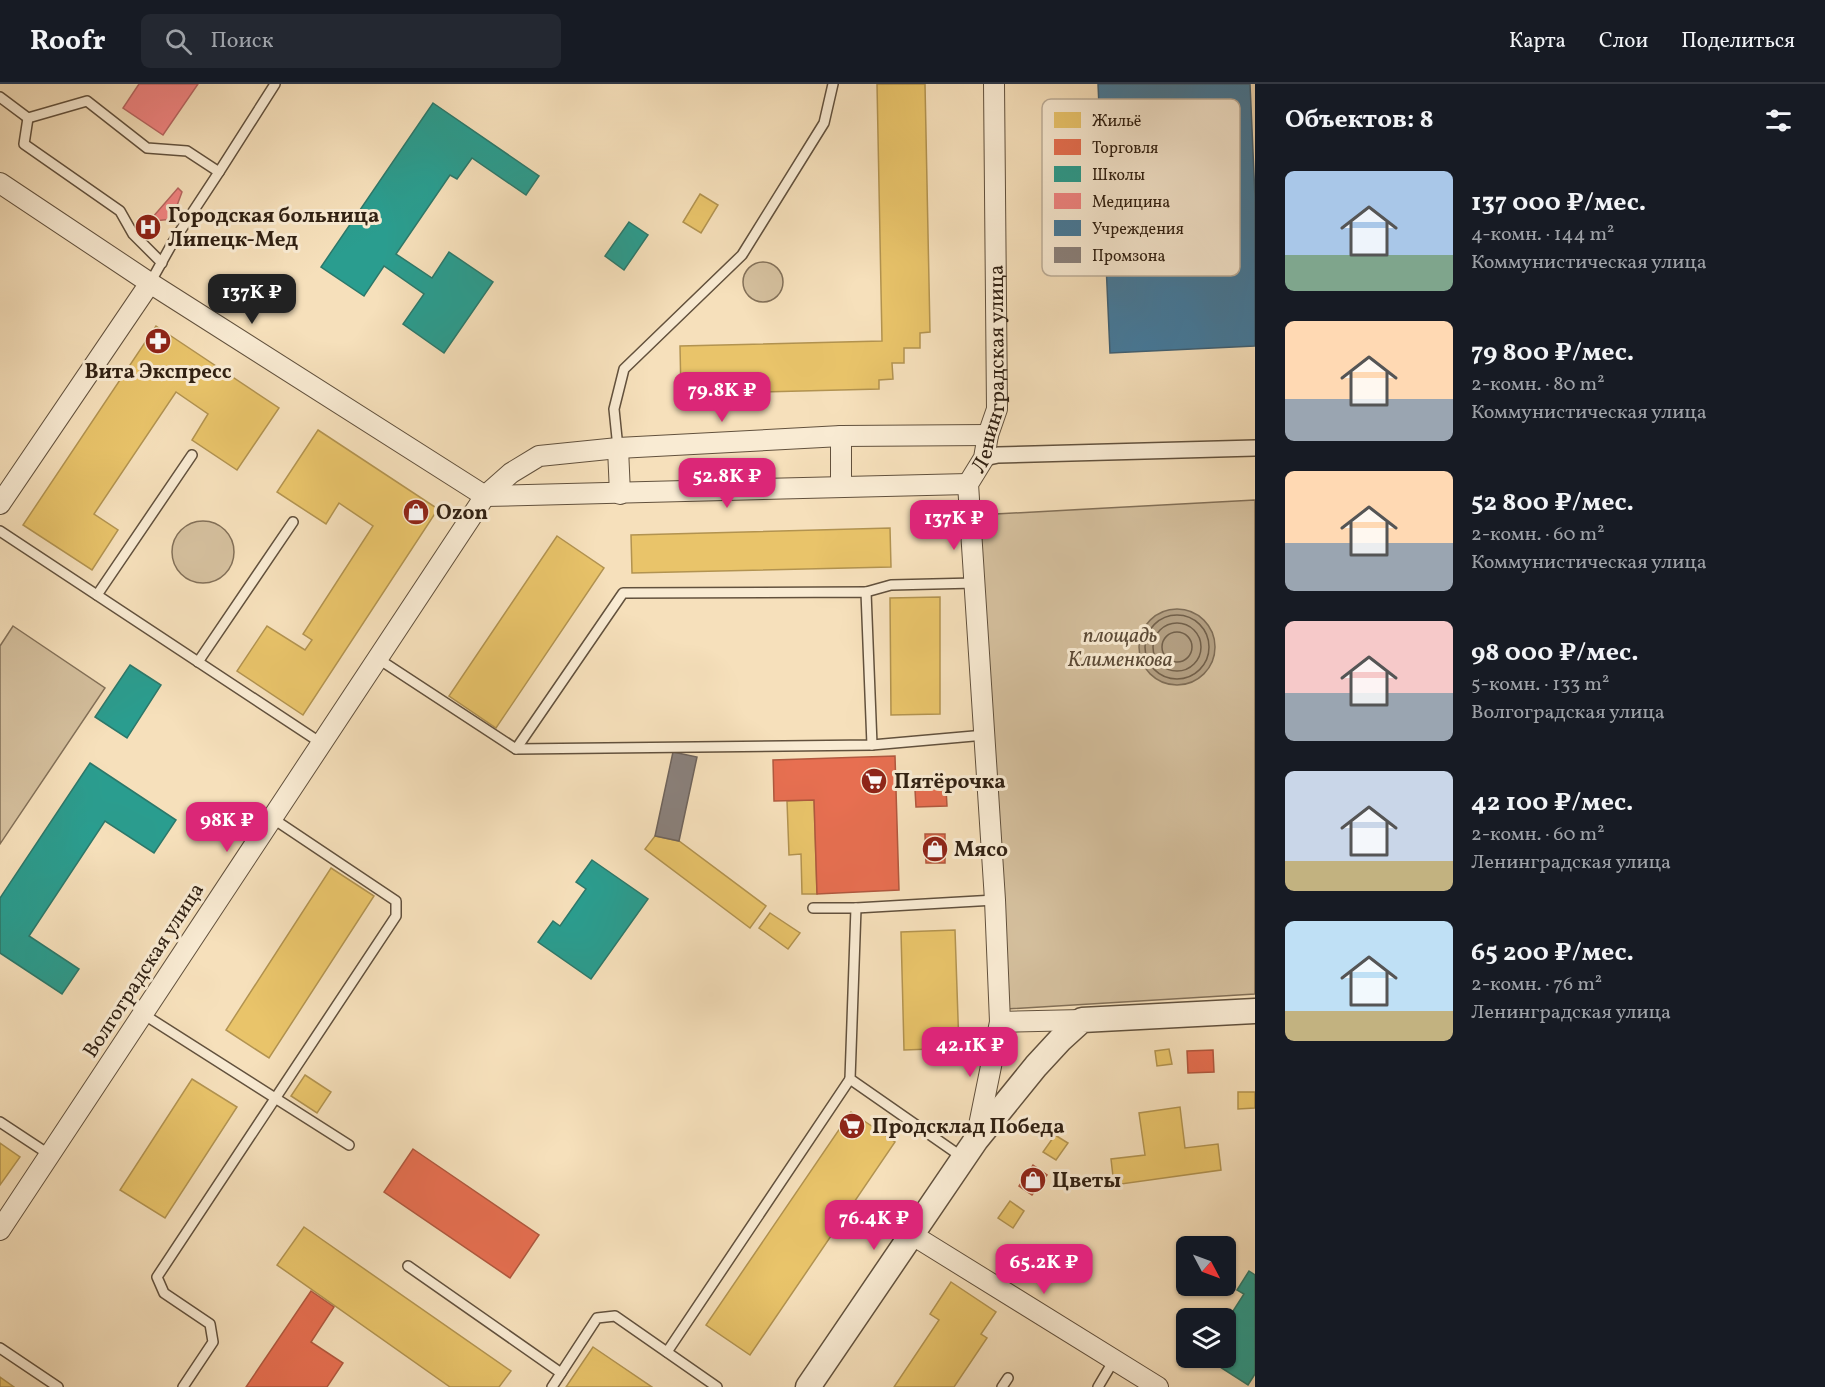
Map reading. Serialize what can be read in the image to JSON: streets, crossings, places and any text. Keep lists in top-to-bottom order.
{
  "streets": {
    "street": ["Ленинградская улица", "Волгоградская улица"]
  },
  "crossings": [
    ["Ленинградская улица", "Волгоградская улица"]
  ],
  "parks": ["площадь Клименкова"],
  "places": {
    "hospital": ["Городская больница Липецк-Мед"],
    "pharmacy": ["Вита Экспресс"],
    "shop": ["Ozon", "Мясо", "Цветы"],
    "supermarket": ["Пятёрочка", "Продсклад Победа"]
  },
  "legend": [
    "Жильё",
    "Торговля",
    "Школы",
    "Медицина",
    "Учреждения",
    "Промзона"
  ],
  "north": "bottom right",
  "page": {
    "header": "Roofr",
    "search": "Поиск",
    "nav": ["Карта", "Слои", "Поделиться"],
    "heading": "Объектов: 8",
    "list": [
      {
        "name": "137 000 ₽/мес.",
        "note": "4-комн. · 144 m² · Коммунистическая улица"
      },
      {
        "name": "79 800 ₽/мес.",
        "note": "2-комн. · 80 m² · Коммунистическая улица"
      },
      {
        "name": "52 800 ₽/мес.",
        "note": "2-комн. · 60 m² · Коммунистическая улица"
      },
      {
        "name": "98 000 ₽/мес.",
        "note": "5-комн. · 133 m² · Волгоградская улица"
      },
      {
        "name": "42 100 ₽/мес.",
        "note": "2-комн. · 60 m² · Ленинградская улица"
      },
      {
        "name": "65 200 ₽/мес.",
        "note": "2-комн. · 76 m² · Ленинградская улица"
      }
    ],
    "price": [
      "137K ₽",
      "79.8K ₽",
      "52.8K ₽",
      "137K ₽",
      "98K ₽",
      "42.1K ₽",
      "76.4K ₽",
      "65.2K ₽"
    ]
  }
}
